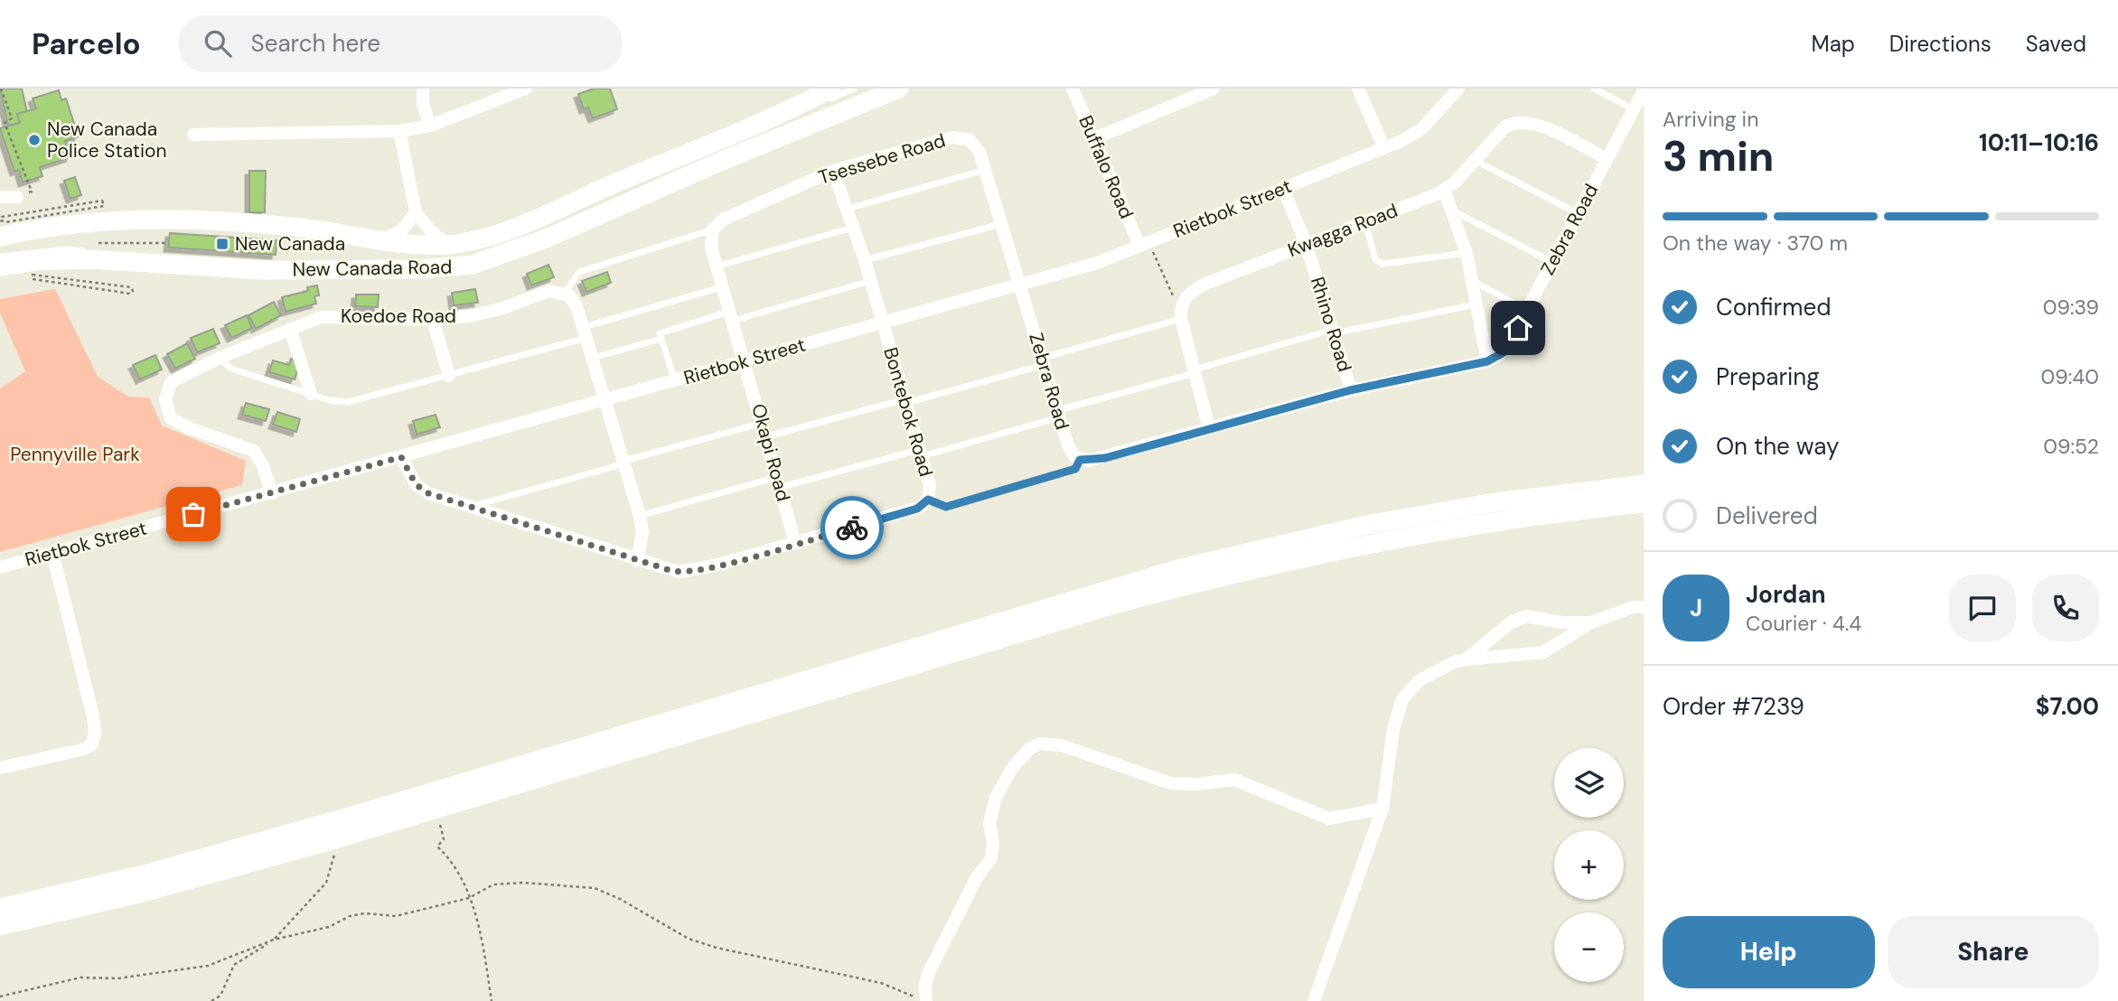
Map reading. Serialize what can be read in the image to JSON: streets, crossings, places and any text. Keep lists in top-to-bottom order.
{
  "streets": {
    "main road": ["New Canada Road"],
    "street": [
      "Tsessebe Road",
      "Buffalo Road",
      "Rietbok Street",
      "Zebra Road",
      "Kwagga Road",
      "Koedoe Road",
      "Rhino Road",
      "Bontebok Road",
      "Okapi Road"
    ]
  },
  "crossings": [
    ["Tsessebe Road", "Rietbok Street"],
    ["Tsessebe Road", "Zebra Road"],
    ["Tsessebe Road", "Bontebok Road"],
    ["Buffalo Road", "Rietbok Street"],
    ["Rietbok Street", "Zebra Road"],
    ["Rietbok Street", "Koedoe Road"],
    ["Rietbok Street", "Rhino Road"],
    ["Rietbok Street", "Bontebok Road"],
    ["Rietbok Street", "Okapi Road"],
    ["Zebra Road", "Kwagga Road"],
    ["Kwagga Road", "Rhino Road"],
    ["Bontebok Road", "Okapi Road"]
  ],
  "parks": ["Pennyville Park"],
  "places": {
    "other": ["New Canada Police Station"],
    "transit": ["New Canada"]
  },
  "page": {
    "header": "Parcelo",
    "search": "Search here",
    "nav": ["Map", "Directions", "Saved"],
    "heading": ["3 min", "Arriving in", "10:11–10:16"],
    "panel": [
      "Jordan",
      "Courier · 4.4",
      "Order #7239",
      "$7.00"
    ],
    "bar": "On the way · 370 m",
    "list": [
      ["Confirmed", "09:39"],
      ["Preparing", "09:40"],
      ["On the way", "09:52"],
      "Delivered"
    ],
    "round": "J",
    "map_buttons": ["+", "−"],
    "buttons": ["Help", "Share"]
  }
}
